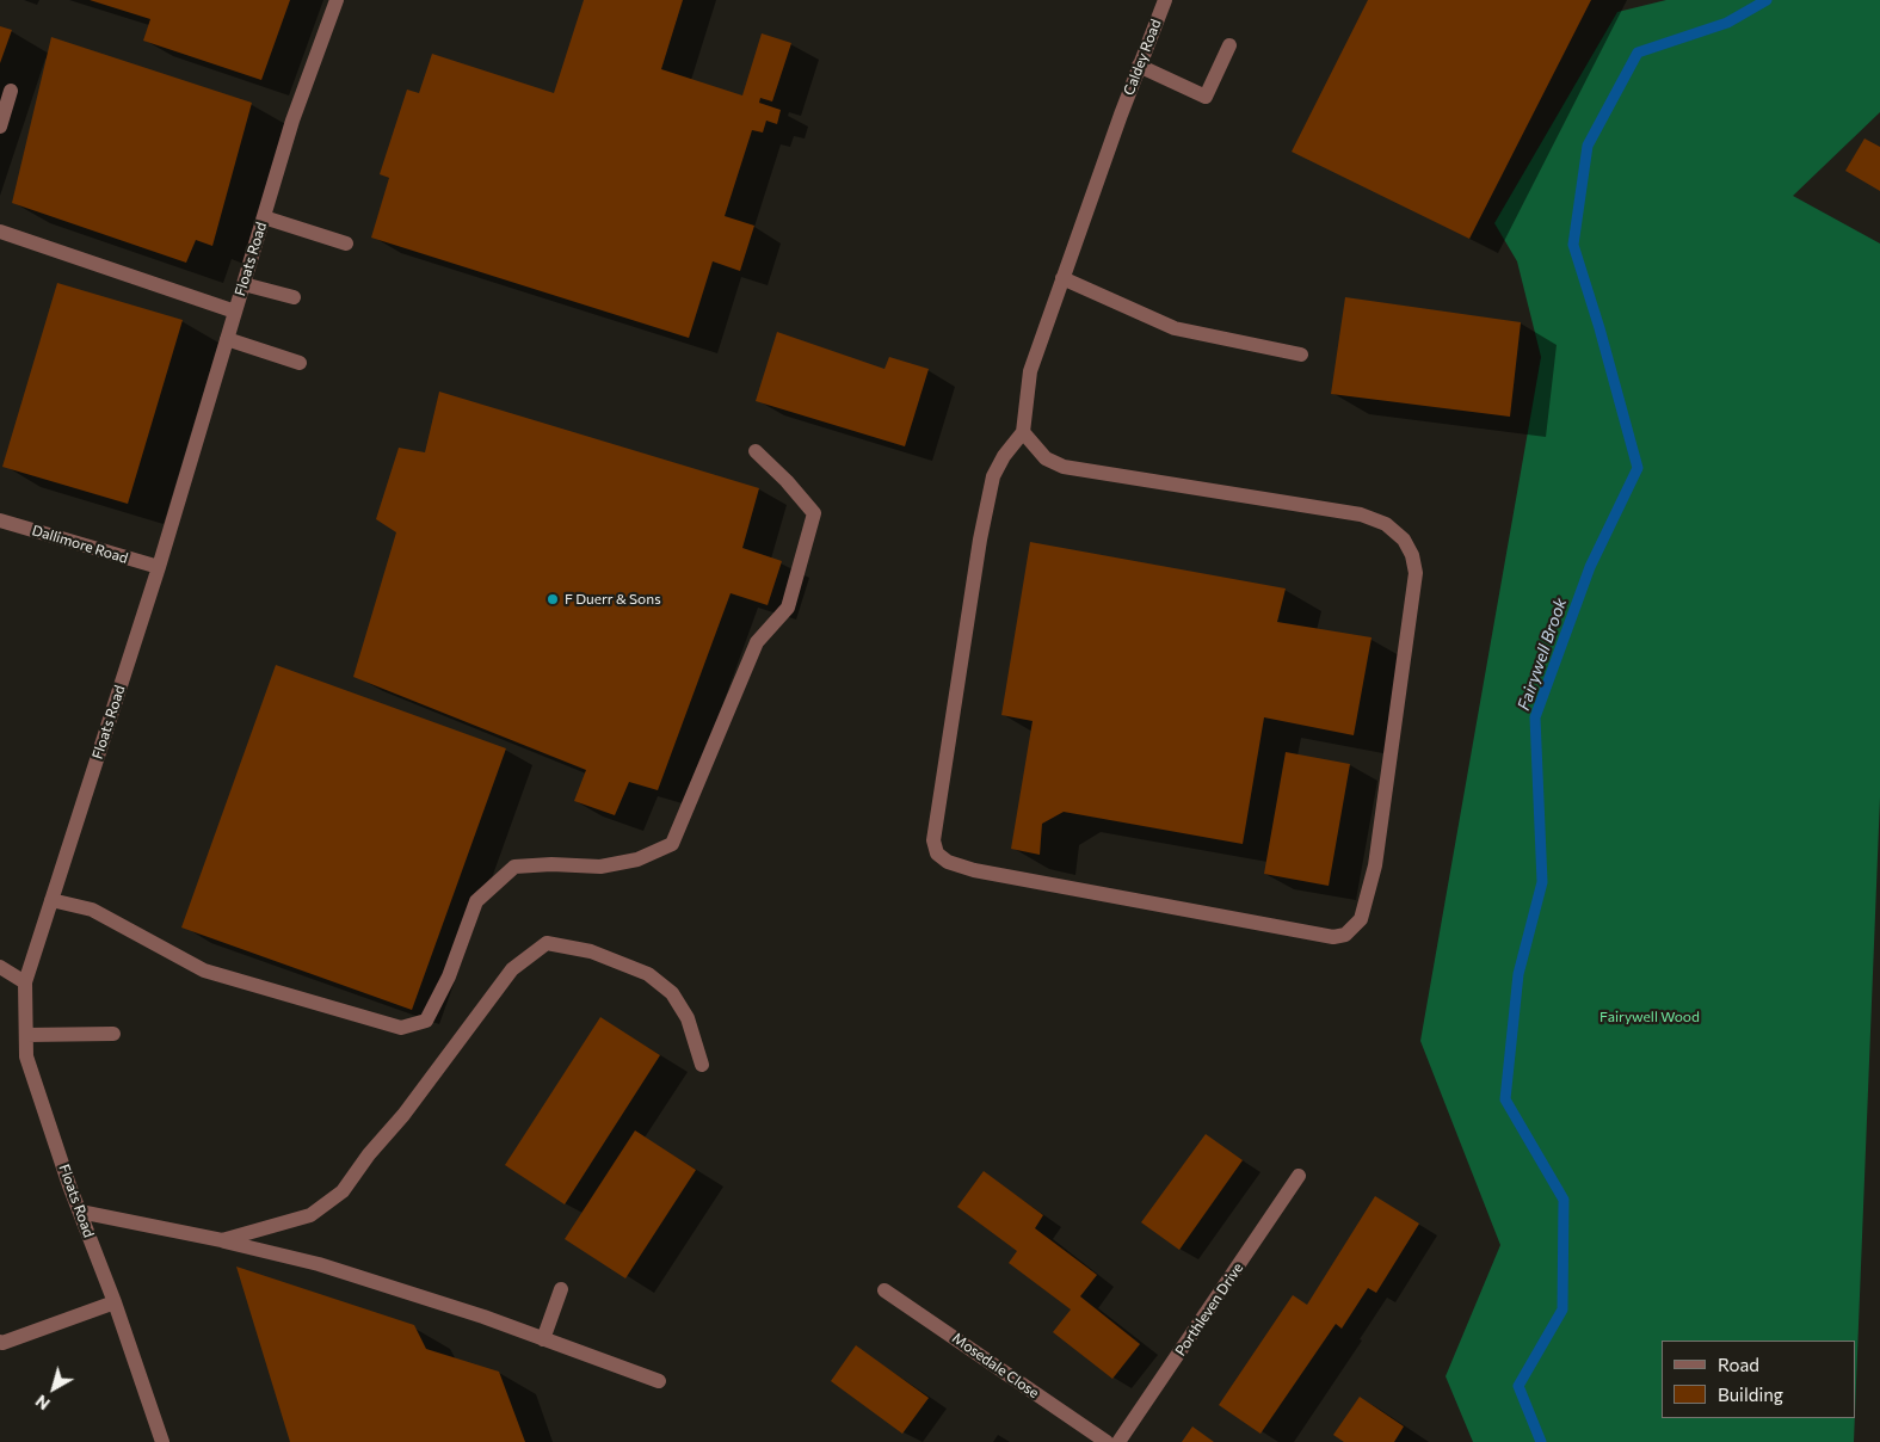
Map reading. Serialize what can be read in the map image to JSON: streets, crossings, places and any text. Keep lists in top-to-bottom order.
{
  "streets": {
    "street": [
      "Caldey Road",
      "Floats Road",
      "Dallimore Road",
      "Porthleven Drive",
      "Mosedale Close"
    ]
  },
  "crossings": [
    ["Floats Road", "Dallimore Road"]
  ],
  "water": ["Fairywell Brook"],
  "parks": ["Fairywell Wood"],
  "places": ["F Duerr & Sons"],
  "legend": ["Road", "Building"],
  "north": "bottom left"
}
